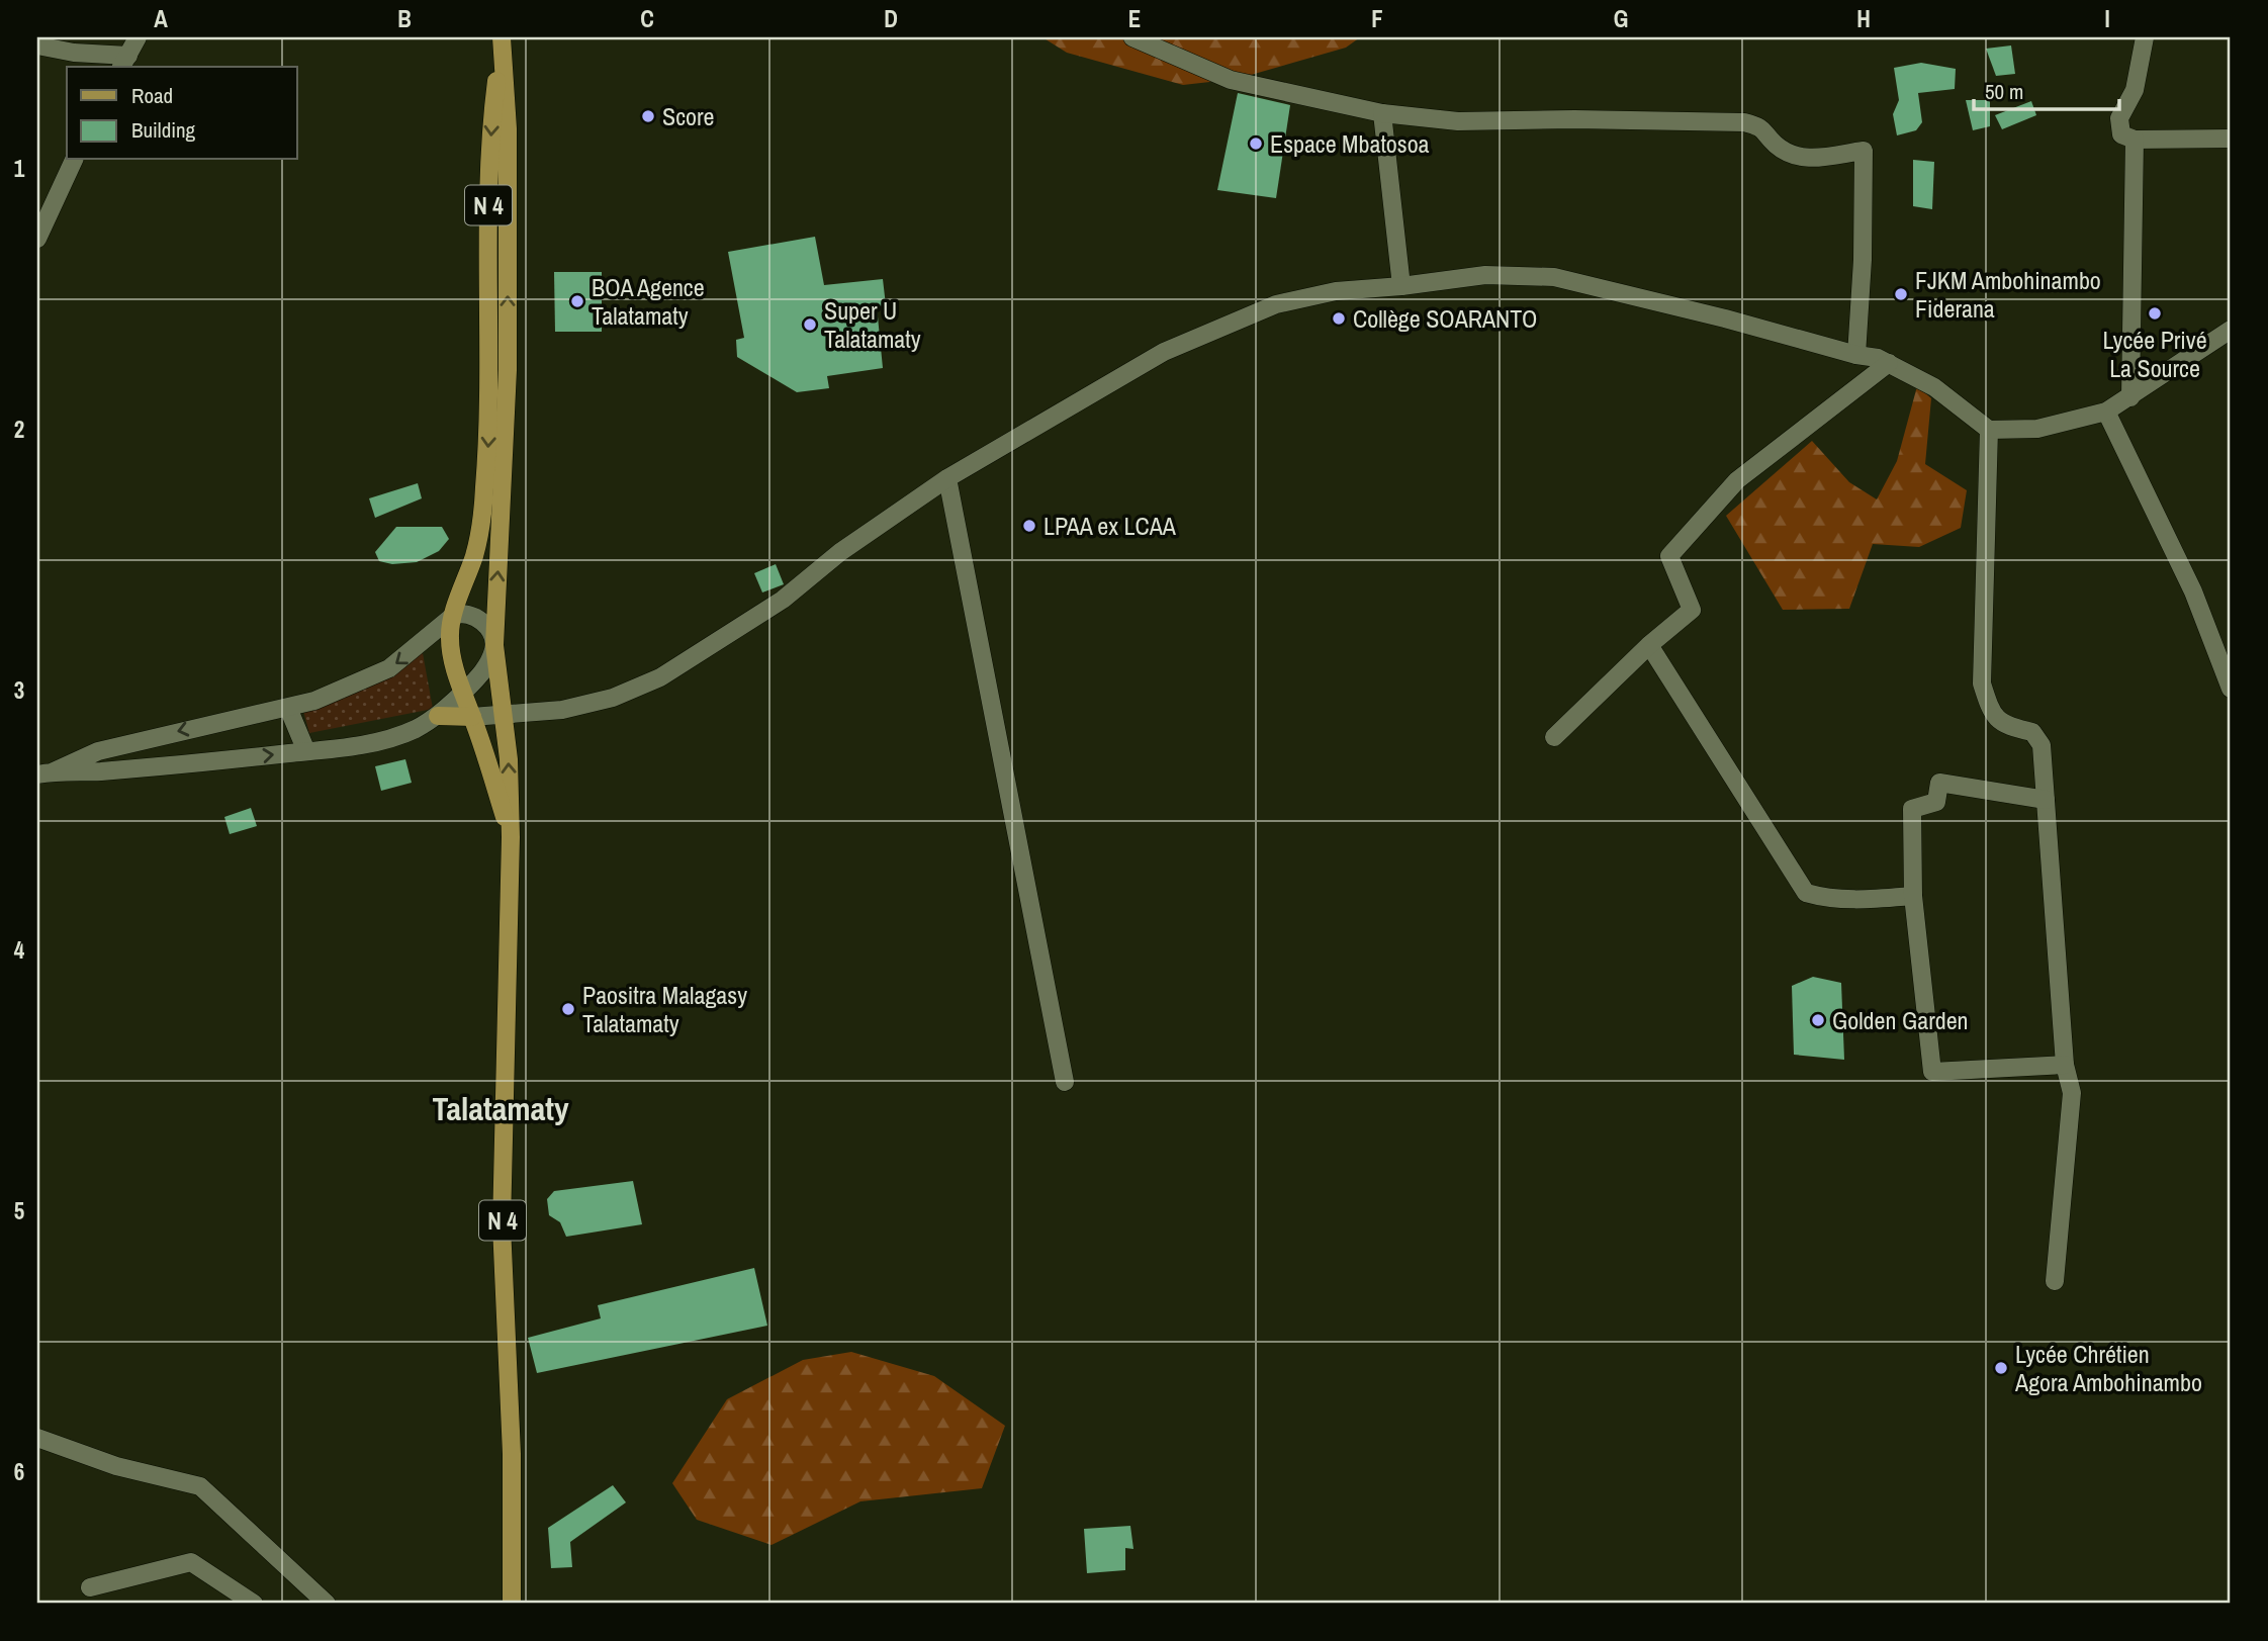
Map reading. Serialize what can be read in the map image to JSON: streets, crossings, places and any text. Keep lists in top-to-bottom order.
{
  "streets": {
    "main road": ["N 4"]
  },
  "districts": ["Talatamaty"],
  "places": [
    "Score",
    "Espace Mbatosoa",
    "FJKM Ambohinambo Fiderana",
    "BOA Agence Talatamaty",
    "Lycée Privé La Source",
    "Collège SOARANTO",
    "Super U Talatamaty",
    "LPAA ex LCAA",
    "Paositra Malagasy Talatamaty",
    "Golden Garden",
    "Lycée Chrétien Agora Ambohinambo"
  ],
  "legend": ["Road", "Building"],
  "scale_bar": "50 m",
  "grid": {
    "columns": [
      "A",
      "B",
      "C",
      "D",
      "E",
      "F",
      "G",
      "H",
      "I"
    ],
    "rows": [
      "1",
      "2",
      "3",
      "4",
      "5",
      "6"
    ]
  }
}
